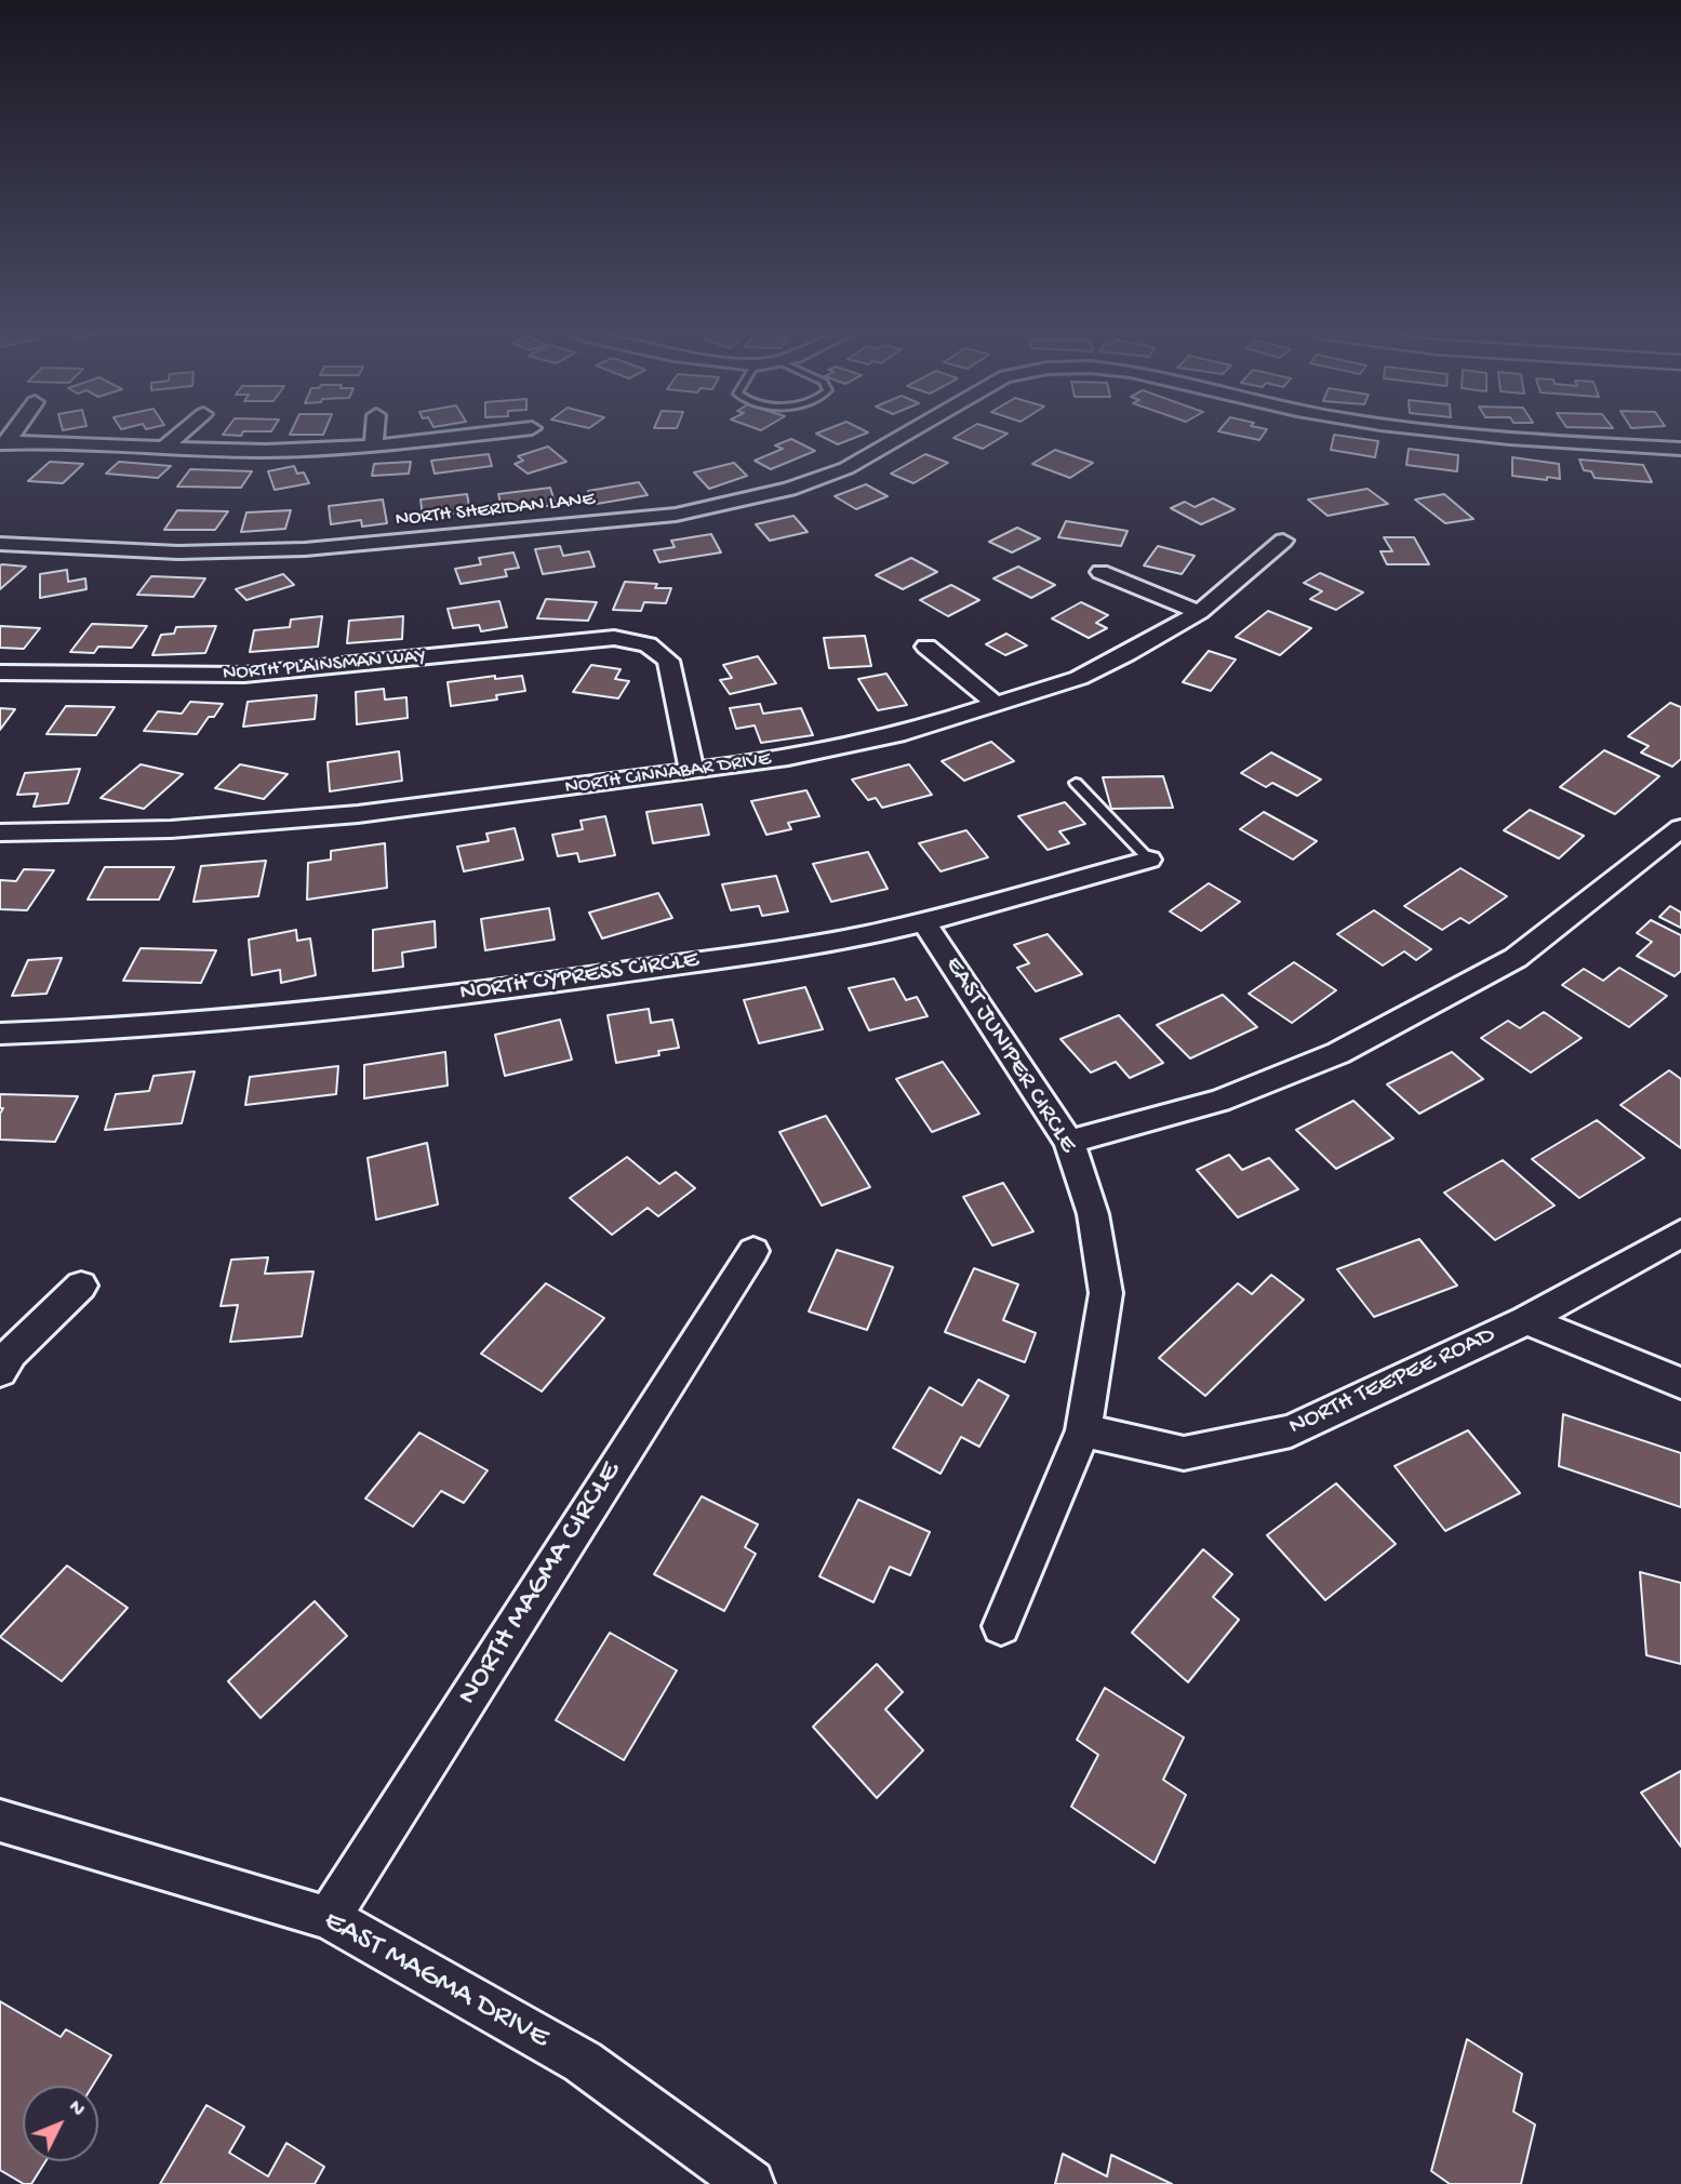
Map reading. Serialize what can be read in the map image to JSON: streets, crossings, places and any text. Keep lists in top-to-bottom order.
{
  "streets": {
    "street": [
      "NORTH SHERIDAN LANE",
      "NORTH PLAINSMAN WAY",
      "NORTH CINNABAR DRIVE",
      "NORTH CYPRESS CIRCLE",
      "EAST JUNIPER CIRCLE",
      "NORTH TEEPEE ROAD",
      "NORTH MAGMA CIRCLE",
      "EAST MAGMA DRIVE"
    ]
  },
  "crossings": [
    ["NORTH PLAINSMAN WAY", "NORTH CINNABAR DRIVE"],
    ["NORTH CYPRESS CIRCLE", "EAST JUNIPER CIRCLE"],
    ["EAST JUNIPER CIRCLE", "NORTH TEEPEE ROAD"],
    ["NORTH MAGMA CIRCLE", "EAST MAGMA DRIVE"]
  ],
  "north": "top right"
}
